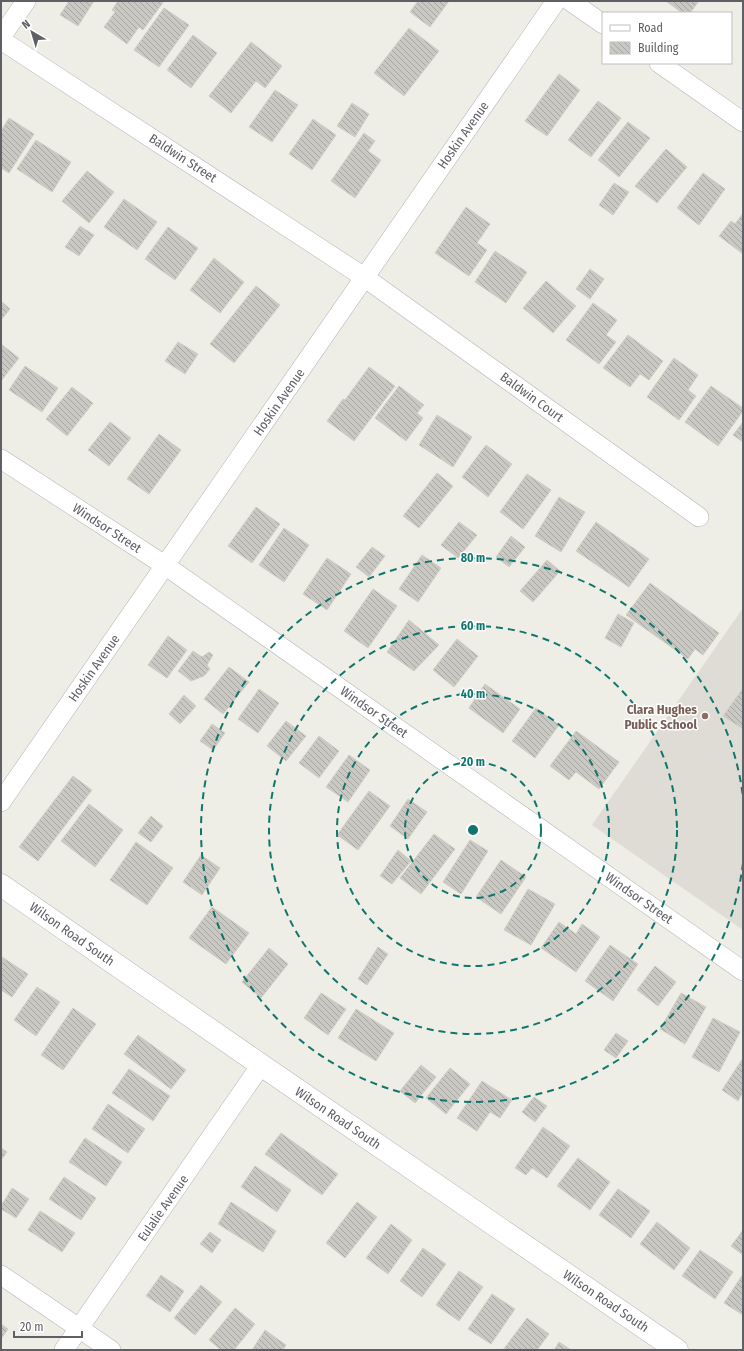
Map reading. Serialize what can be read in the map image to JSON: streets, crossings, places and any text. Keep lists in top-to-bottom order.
{
  "streets": {
    "main road": ["Wilson Road South"],
    "street": [
      "Hoskin Avenue",
      "Baldwin Street",
      "Baldwin Court",
      "Windsor Street",
      "Eulalie Avenue"
    ]
  },
  "crossings": [
    ["Hoskin Avenue", "Baldwin Street"],
    ["Hoskin Avenue", "Baldwin Court"],
    ["Hoskin Avenue", "Windsor Street"],
    ["Baldwin Street", "Baldwin Court"],
    ["Wilson Road South", "Eulalie Avenue"]
  ],
  "places": ["Clara Hughes Public School"],
  "legend": ["Road", "Building"],
  "scale_bar": "20 m",
  "north": "top left",
  "rings": [
    "80 m",
    "60 m",
    "40 m",
    "20 m"
  ]
}
